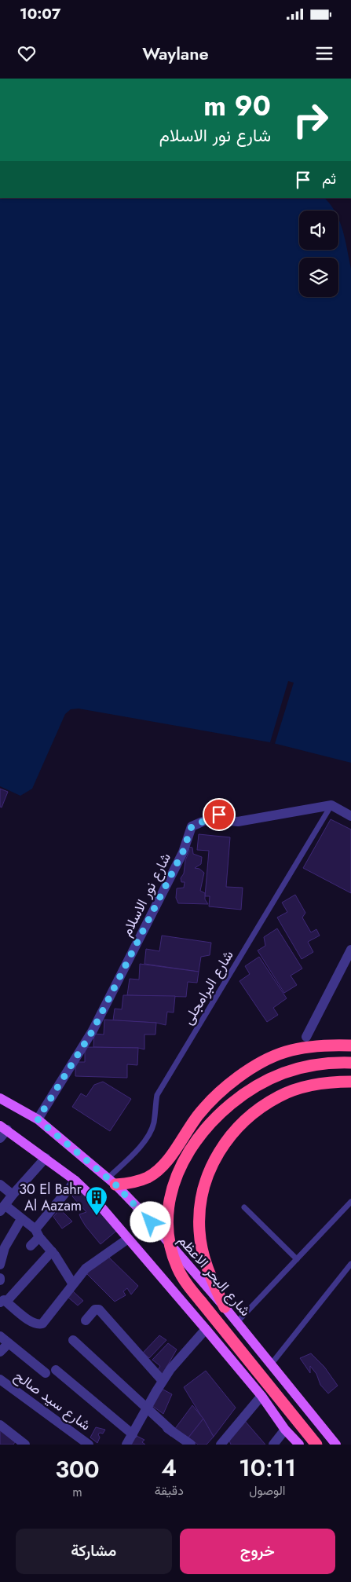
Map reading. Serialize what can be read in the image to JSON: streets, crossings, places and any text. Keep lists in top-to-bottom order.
{
  "streets": {
    "main road": ["شارع البحر الاعظم"],
    "street": ["شارع نور الاسلام", "شارع سيد صالح"],
    "lane": ["شارع البرامجلى"]
  },
  "crossings": [
    ["شارع نور الاسلام", "شارع البرامجلى"],
    ["شارع نور الاسلام", "شارع البحر الاعظم"],
    ["شارع البرامجلى", "شارع البحر الاعظم"]
  ],
  "places": {
    "building": ["30 El Bahr Al Aazam"]
  },
  "page": {
    "status": "10:07",
    "header": "Waylane",
    "turn": ["90 m", "شارع نور الاسلام"],
    "then": "ثم",
    "eta": [
      "10:11",
      "الوصول",
      "4",
      "دقيقة",
      "300",
      "m"
    ],
    "buttons": ["خروج", "مشاركة"]
  }
}
